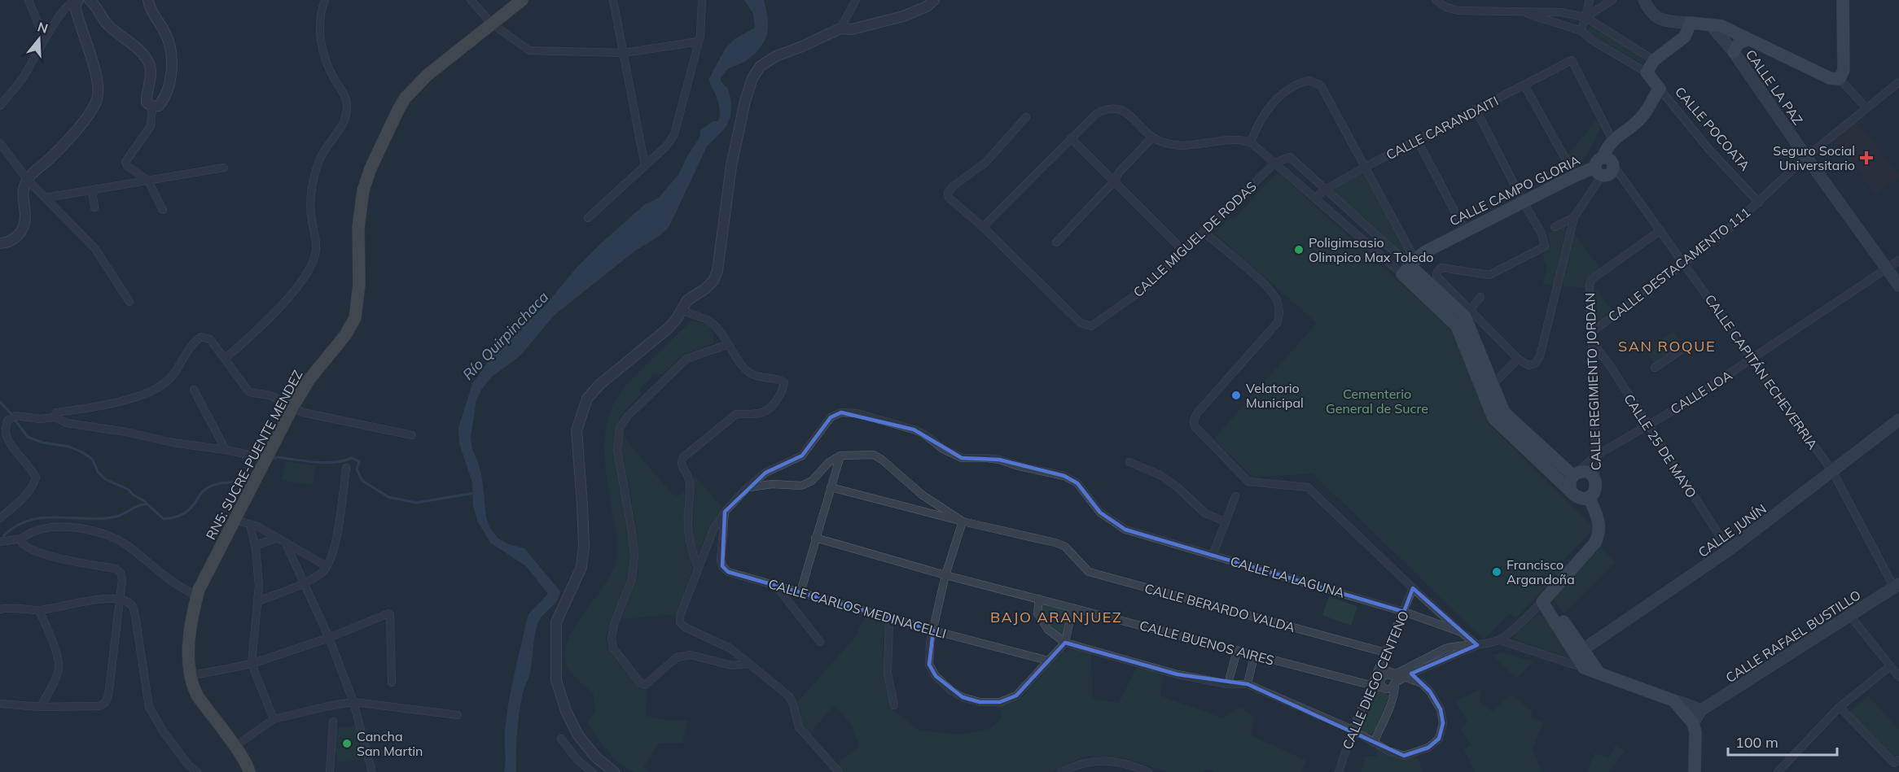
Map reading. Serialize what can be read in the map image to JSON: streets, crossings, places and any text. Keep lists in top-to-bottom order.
{
  "streets": {
    "highway": ["RN5: SUCRE-PUENTE MENDEZ"],
    "main road": [
      "CALLE LA PAZ",
      "CALLE POCOATA",
      "CALLE CAMPO GLORIA",
      "CALLE JUNÍN",
      "CALLE RAFAEL BUSTILLO"
    ],
    "street": [
      "CALLE CARANDAITI",
      "CALLE MIGUEL DE RODAS",
      "CALLE DESTACAMENTO 111",
      "CALLE CAPITÁN ECHEVERRIA",
      "CALLE REGIMIENTO JORDAN",
      "CALLE LOA",
      "CALLE 25 DE MAYO",
      "CALLE LA LAGUNA",
      "CALLE BERARDO VALDA",
      "CALLE CARLOS MEDINACELLI",
      "CALLE BUENOS AIRES",
      "CALLE DIEGO CENTENO"
    ]
  },
  "crossings": [
    ["CALLE LA PAZ", "CALLE DESTACAMENTO 111"],
    ["CALLE LA PAZ", "CALLE LOA"],
    ["CALLE POCOATA", "CALLE DESTACAMENTO 111"],
    ["CALLE DESTACAMENTO 111", "CALLE CAPITÁN ECHEVERRIA"],
    ["CALLE DESTACAMENTO 111", "CALLE REGIMIENTO JORDAN"],
    ["CALLE CAPITÁN ECHEVERRIA", "CALLE REGIMIENTO JORDAN"],
    ["CALLE CAPITÁN ECHEVERRIA", "CALLE LOA"],
    ["CALLE CAPITÁN ECHEVERRIA", "CALLE JUNÍN"],
    ["CALLE CAPITÁN ECHEVERRIA", "CALLE RAFAEL BUSTILLO"],
    ["CALLE REGIMIENTO JORDAN", "CALLE LOA"],
    ["CALLE REGIMIENTO JORDAN", "CALLE 25 DE MAYO"],
    ["CALLE LOA", "CALLE 25 DE MAYO"],
    ["CALLE 25 DE MAYO", "CALLE JUNÍN"],
    ["CALLE LA LAGUNA", "CALLE CARLOS MEDINACELLI"],
    ["CALLE LA LAGUNA", "CALLE DIEGO CENTENO"],
    ["CALLE BERARDO VALDA", "CALLE DIEGO CENTENO"],
    ["CALLE BUENOS AIRES", "CALLE DIEGO CENTENO"]
  ],
  "districts": ["SAN ROQUE", "BAJO ARANJUEZ"],
  "water": ["Río Quirpinchaca"],
  "parks": ["Cementerio General de Sucre"],
  "places": {
    "health": ["Seguro Social Universitario"],
    "other": [
      "Poligimsasio Olimpico Max Toledo",
      "Velatorio Municipal",
      "Francisco Argandoña",
      "Cancha San Martin"
    ]
  },
  "scale_bar": "100 m",
  "north": "top"
}
